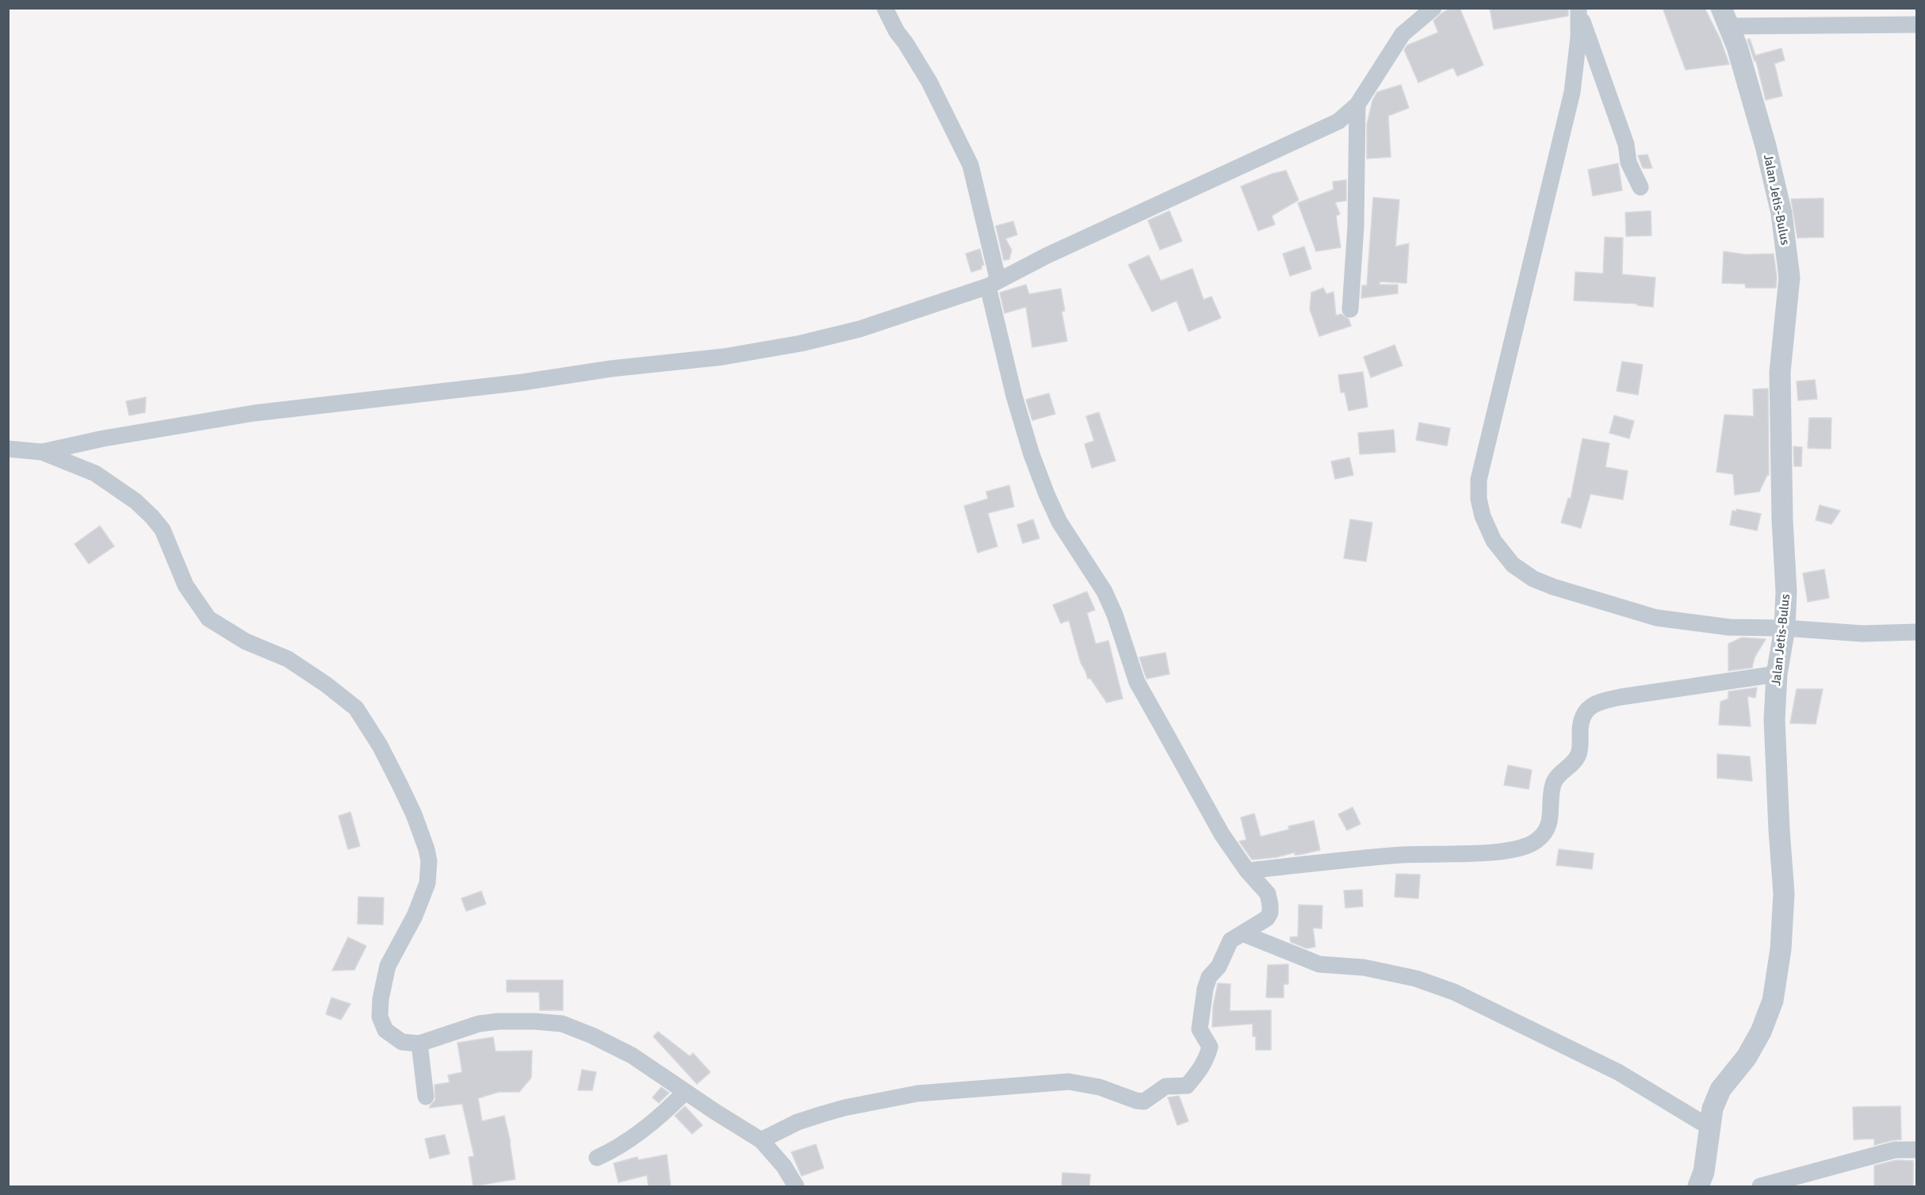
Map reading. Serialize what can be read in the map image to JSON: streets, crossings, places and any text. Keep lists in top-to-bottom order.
{
  "streets": {
    "street": ["Jalan Jetis-Bulus"]
  }
}
